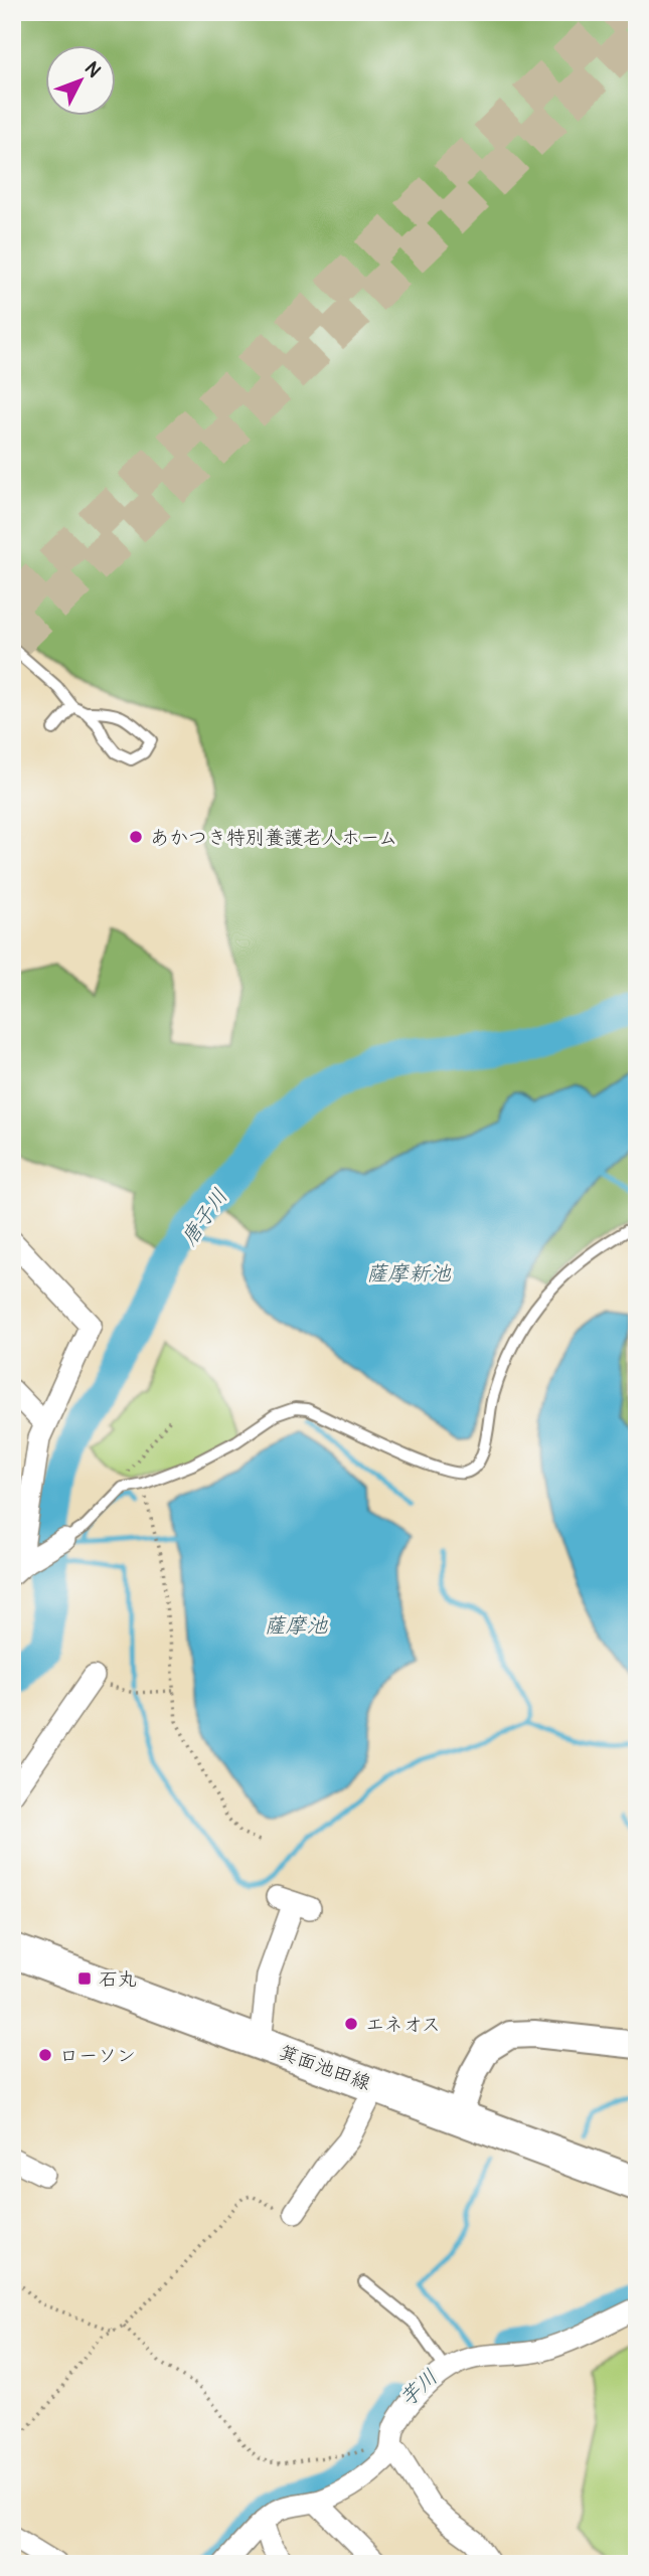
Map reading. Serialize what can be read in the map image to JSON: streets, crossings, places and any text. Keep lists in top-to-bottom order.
{
  "streets": {
    "main road": ["箕面池田線"]
  },
  "water": [
    "唐子川",
    "薩摩新池",
    "薩摩池",
    "芋川"
  ],
  "places": {
    "other": ["あかつき特別養護老人ホーム", "エネオス", "ローソン"],
    "transit": ["石丸"]
  },
  "north": "top right"
}
